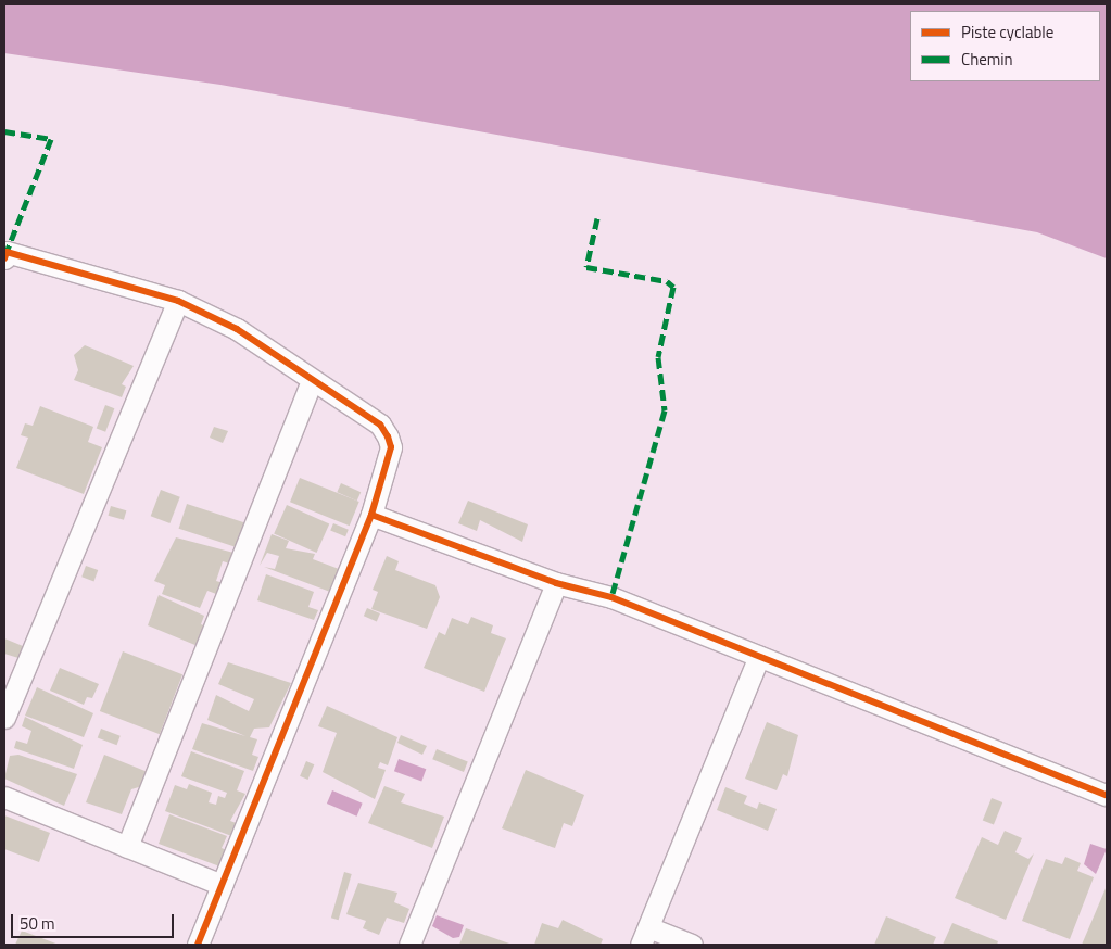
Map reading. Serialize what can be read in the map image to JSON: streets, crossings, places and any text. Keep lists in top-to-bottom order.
{
  "legend": ["Piste cyclable", "Chemin"],
  "scale_bar": "50 m"
}
